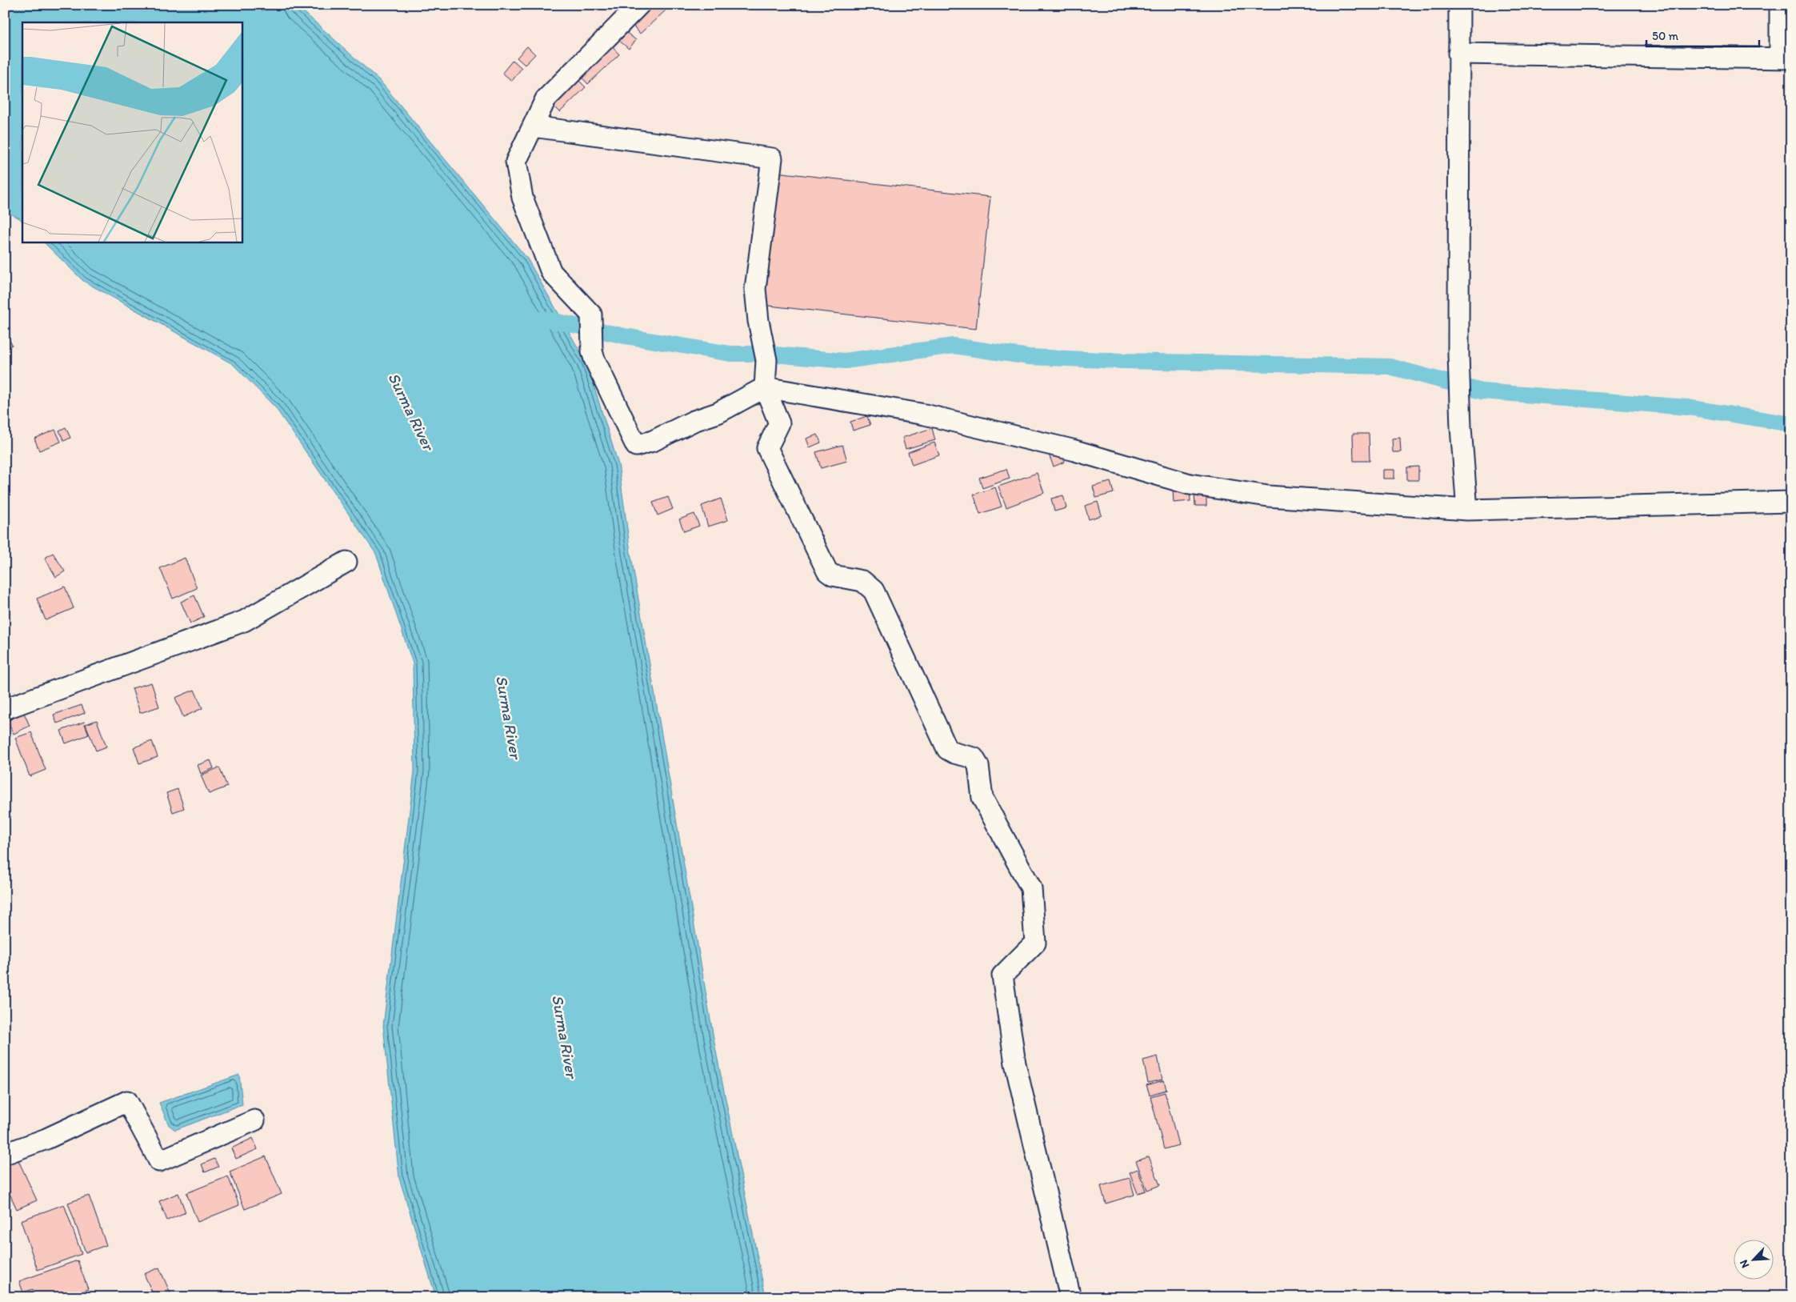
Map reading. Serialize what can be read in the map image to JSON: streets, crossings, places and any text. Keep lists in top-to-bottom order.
{
  "water": ["Surma River"],
  "scale_bar": "50 m",
  "north": "bottom left"
}
